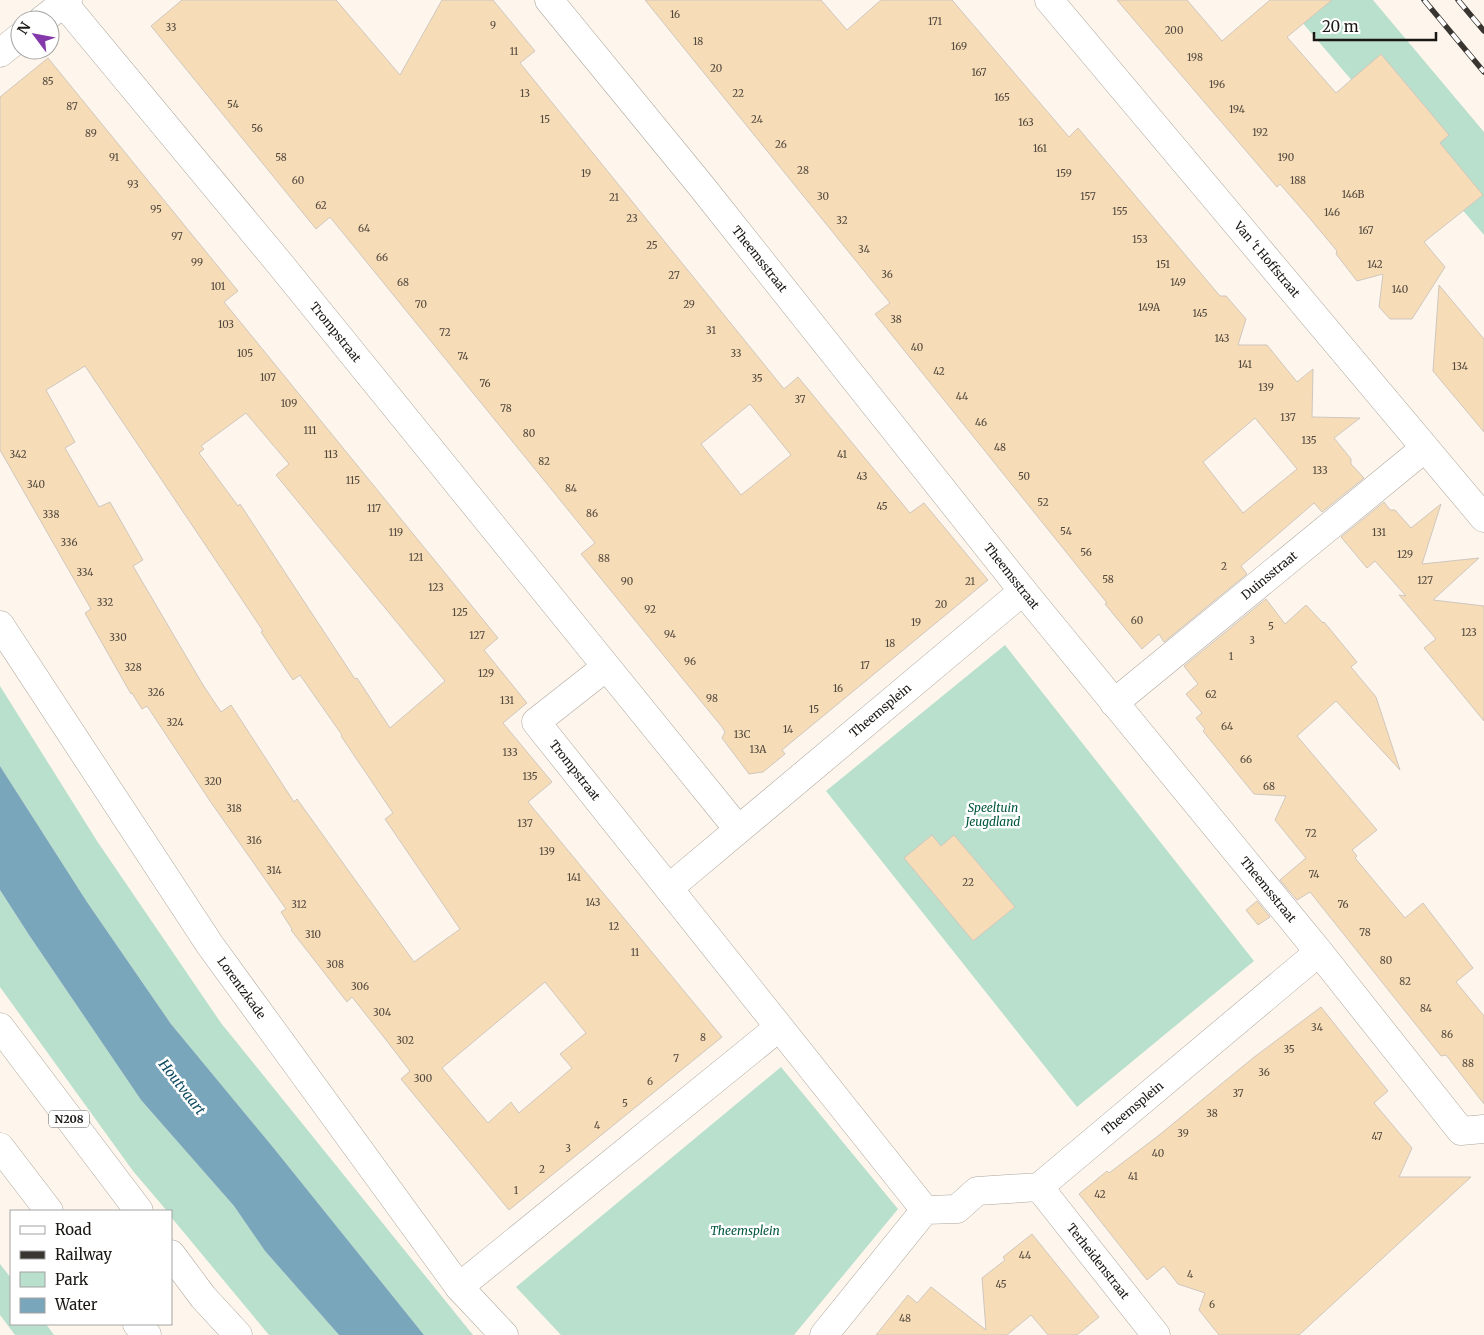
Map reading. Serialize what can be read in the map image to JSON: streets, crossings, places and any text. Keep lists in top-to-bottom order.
{
  "streets": {
    "street": [
      "Van 't Hoffstraat",
      "Theemsstraat",
      "Trompstraat",
      "Duinsstraat",
      "Theemsplein",
      "Lorentzkade",
      "N208",
      "Terheidenstraat"
    ]
  },
  "crossings": [
    ["Van 't Hoffstraat", "Duinsstraat"],
    ["Theemsstraat", "Duinsstraat"],
    ["Theemsstraat", "Theemsplein"],
    ["Trompstraat", "Theemsplein"],
    ["Theemsplein", "Terheidenstraat"]
  ],
  "water": ["Houtvaart"],
  "parks": ["Speeltuin Jeugdland", "Theemsplein"],
  "house_numbers": [
    "16",
    "171",
    "9",
    "33",
    "200",
    "18",
    "169",
    "11",
    "198",
    "20",
    "167",
    "85",
    "196",
    "13",
    "22",
    "165",
    "54",
    "87",
    "194",
    "15",
    "24",
    "163",
    "56",
    "192",
    "89",
    "26",
    "161",
    "91",
    "58",
    "190",
    "28",
    "19",
    "159",
    "60",
    "188",
    "93",
    "146B",
    "30",
    "157",
    "21",
    "62",
    "95",
    "155",
    "146",
    "23",
    "32",
    "64",
    "167",
    "97",
    "153",
    "25",
    "34",
    "66",
    "99",
    "151",
    "142",
    "36",
    "27",
    "68",
    "149",
    "101",
    "140",
    "70",
    "29",
    "149A",
    "145",
    "38",
    "103",
    "31",
    "72",
    "143",
    "40",
    "105",
    "33",
    "74",
    "141",
    "134",
    "42",
    "107",
    "35",
    "76",
    "139",
    "44",
    "37",
    "109",
    "78",
    "137",
    "46",
    "111",
    "80",
    "135",
    "48",
    "342",
    "113",
    "41",
    "82",
    "133",
    "43",
    "50",
    "115",
    "340",
    "84",
    "52",
    "45",
    "117",
    "86",
    "338",
    "54",
    "119",
    "131",
    "336",
    "56",
    "129",
    "121",
    "88",
    "2",
    "334",
    "58",
    "127",
    "90",
    "21",
    "123",
    "332",
    "20",
    "92",
    "125",
    "60",
    "19",
    "5",
    "123",
    "94",
    "127",
    "330",
    "3",
    "18",
    "1",
    "96",
    "17",
    "328",
    "129",
    "16",
    "326",
    "62",
    "98",
    "131",
    "15",
    "324",
    "64",
    "14",
    "13C",
    "13A",
    "133",
    "66",
    "135",
    "320",
    "68",
    "318",
    "137",
    "72",
    "316",
    "139",
    "314",
    "74",
    "141",
    "22",
    "143",
    "312",
    "76",
    "12",
    "78",
    "310",
    "11",
    "80",
    "308",
    "82",
    "306",
    "84",
    "304",
    "34",
    "86",
    "8",
    "302",
    "35",
    "7",
    "88",
    "36",
    "300",
    "6",
    "37",
    "5",
    "38",
    "4",
    "39",
    "47",
    "3",
    "40",
    "2",
    "41",
    "1",
    "42",
    "44",
    "4",
    "45",
    "6",
    "48"
  ],
  "legend": [
    "Road",
    "Railway",
    "Park",
    "Water"
  ],
  "scale_bar": "20 m",
  "north": "top left"
}
